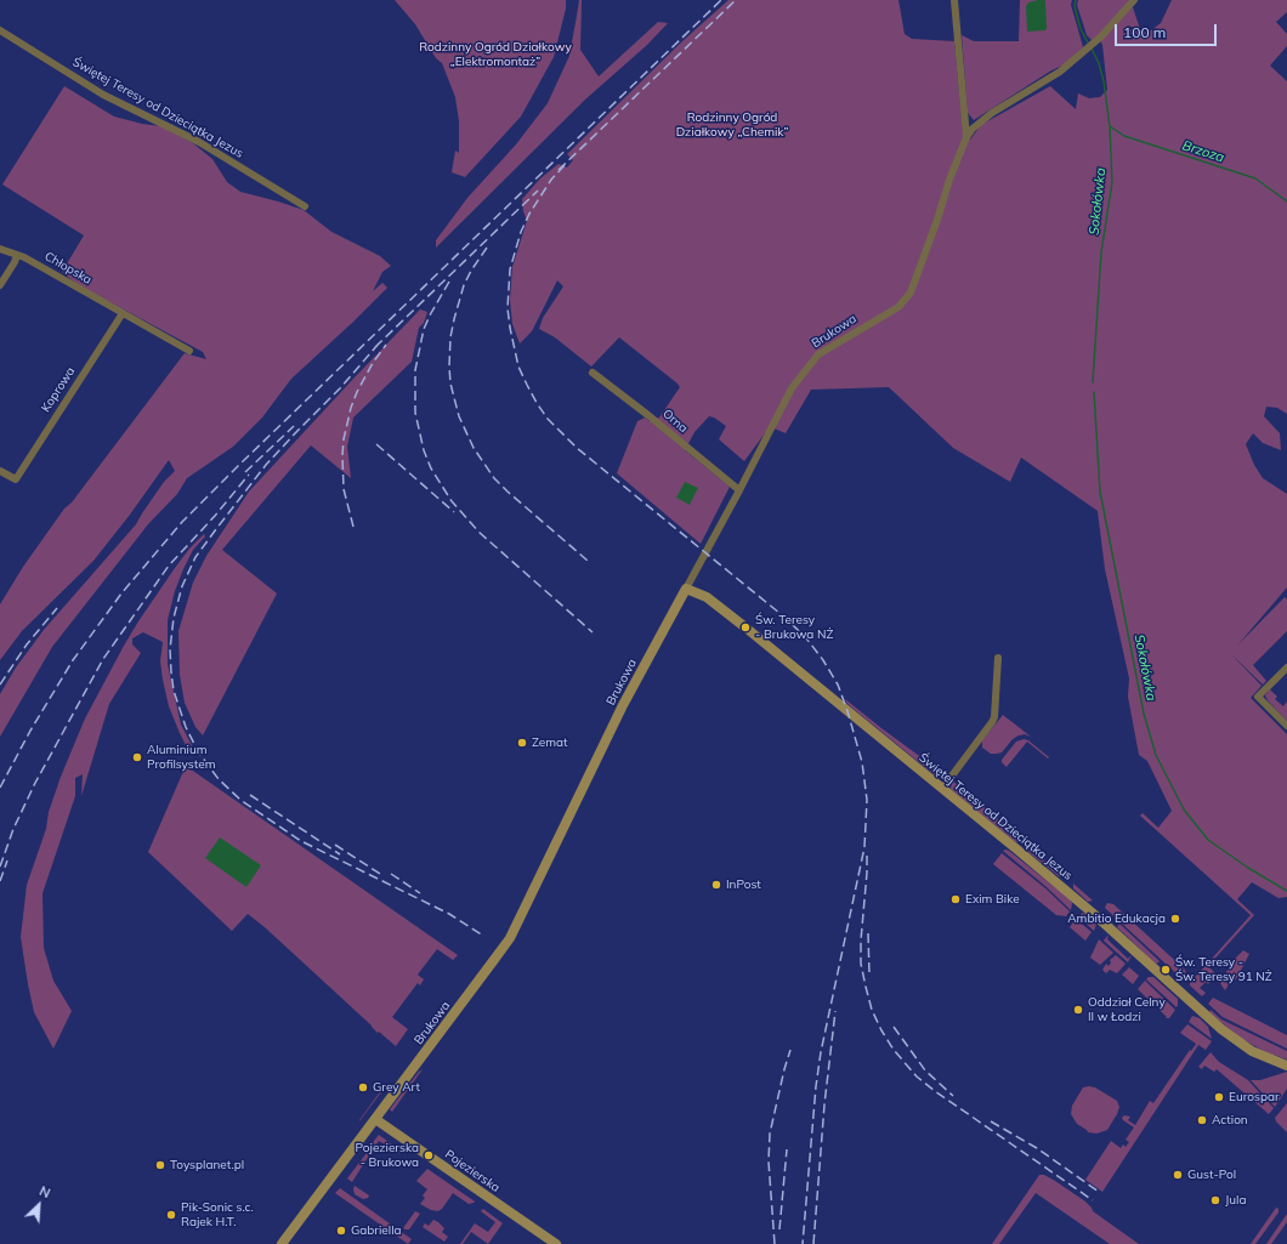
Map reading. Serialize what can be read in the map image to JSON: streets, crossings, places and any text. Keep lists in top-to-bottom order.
{
  "streets": {
    "street": [
      "Świętej Teresy od Dzieciątka Jezus",
      "Chłopska",
      "Brukowa",
      "Koprowa",
      "Orna",
      "Pojezierska"
    ]
  },
  "crossings": [
    ["Świętej Teresy od Dzieciątka Jezus", "Brukowa"],
    ["Chłopska", "Koprowa"],
    ["Brukowa", "Orna"],
    ["Brukowa", "Pojezierska"]
  ],
  "water": ["Brzoza", "Sokołówka"],
  "parks": ["Rodzinny Ogród Działkowy „Elektromontaż”", "Rodzinny Ogród Działkowy „Chemik”"],
  "places": [
    "Św. Teresy - Brukowa NŻ",
    "Zemat",
    "Aluminium Profilsystem",
    "InPost",
    "Exim Bike",
    "Ambitio Edukacja",
    "Św. Teresy - Św. Teresy 91 NŻ",
    "Oddział Celny II w Łodzi",
    "Grey Art",
    "Eurospar",
    "Action",
    "Pojezierska - Brukowa",
    "Toysplanet.pl",
    "Gust-Pol",
    "Jula",
    "Pik-Sonic s.c. Rajek H.T.",
    "Gabriella"
  ],
  "scale_bar": "100 m",
  "north": "top right"
}
